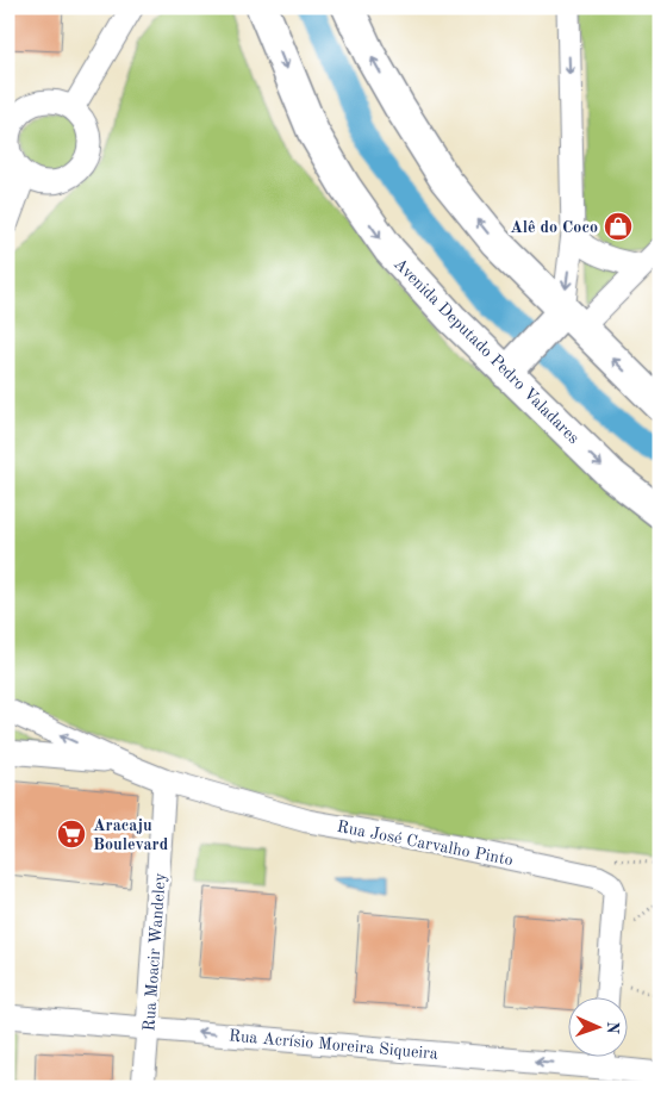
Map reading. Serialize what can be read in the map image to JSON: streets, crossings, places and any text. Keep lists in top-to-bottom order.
{
  "streets": {
    "main road": ["Avenida Deputado Pedro Valadares"],
    "street": ["Rua José Carvalho Pinto", "Rua Moacir Wandeley", "Rua Acrísio Moreira Siqueira"]
  },
  "crossings": [
    ["Rua José Carvalho Pinto", "Rua Moacir Wandeley"],
    ["Rua Moacir Wandeley", "Rua Acrísio Moreira Siqueira"]
  ],
  "one_way": ["Rua Acrísio Moreira Siqueira"],
  "places": {
    "shop": ["Alê do Coco"],
    "supermarket": ["Aracaju Boulevard"]
  },
  "north": "right"
}
